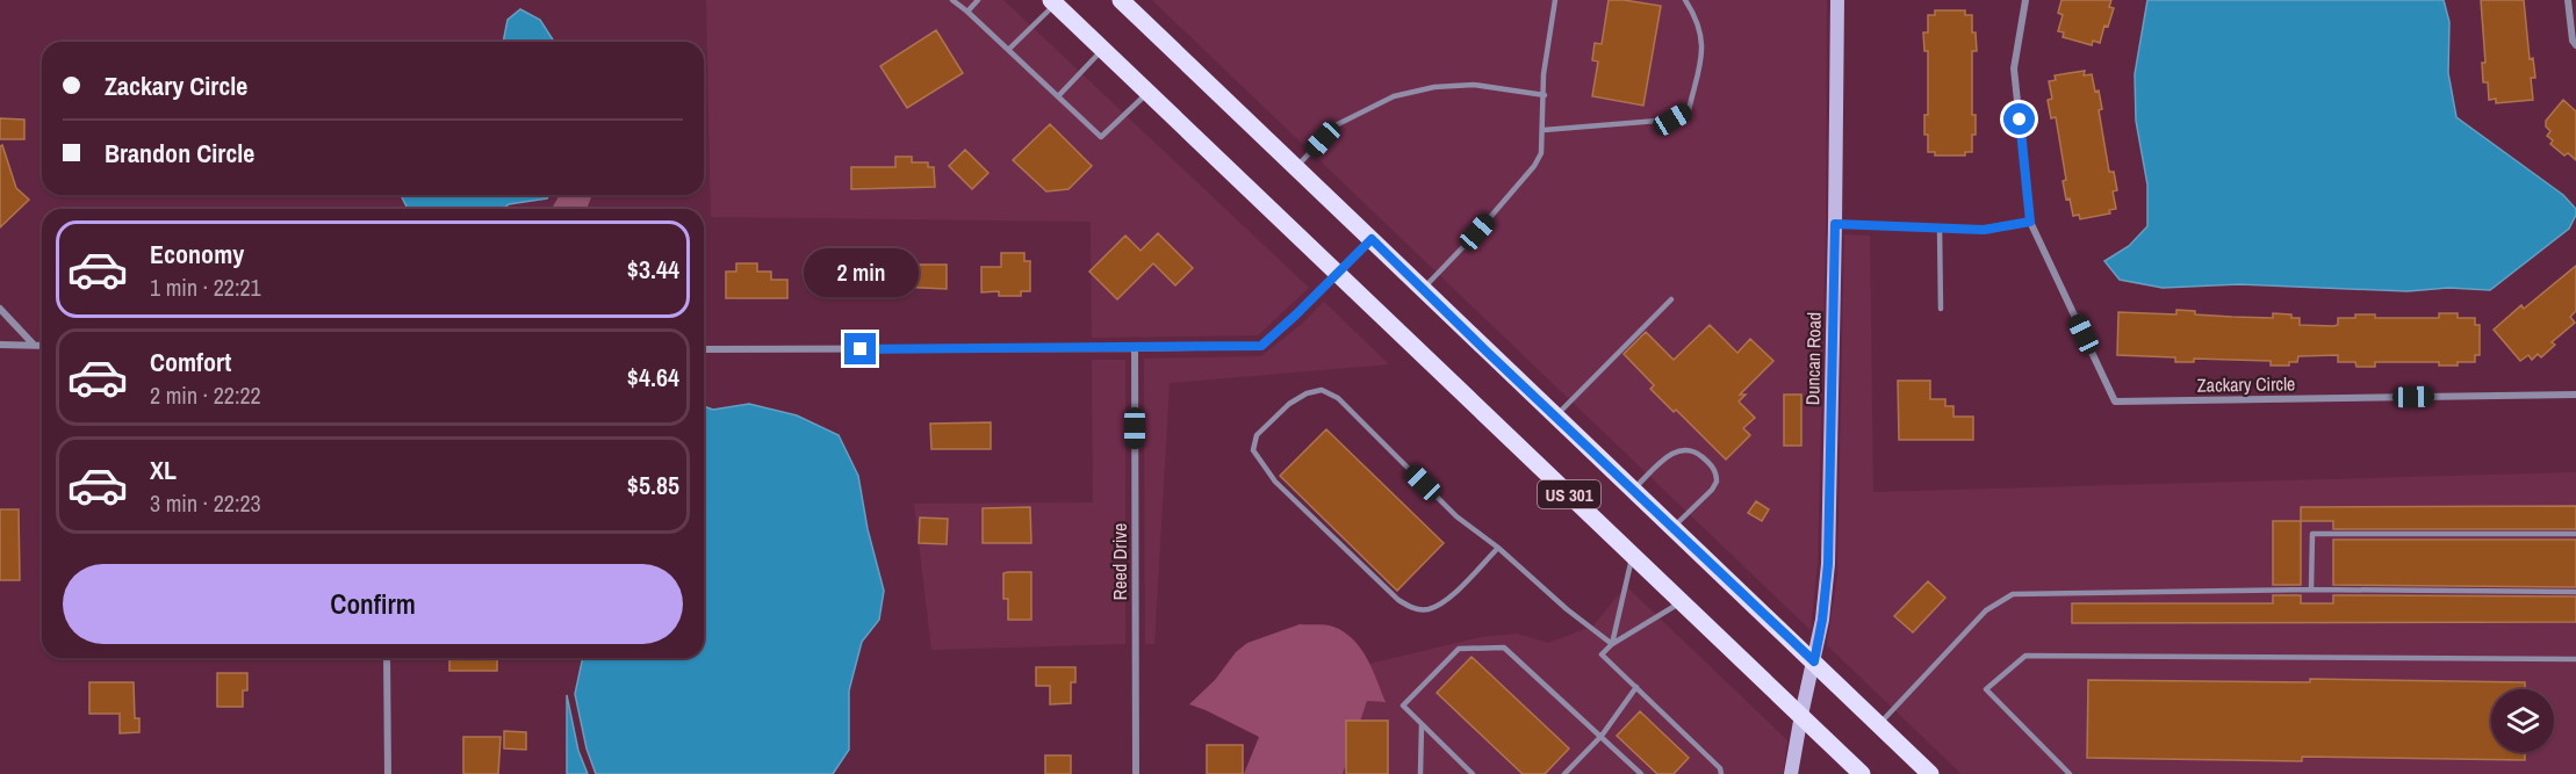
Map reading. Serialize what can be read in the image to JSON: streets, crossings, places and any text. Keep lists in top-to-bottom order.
{
  "streets": {
    "main road": ["US 301"],
    "street": ["Duncan Road", "Zackary Circle", "Reed Drive"]
  },
  "crossings": [
    ["Duncan Road", "US 301"]
  ],
  "page": {
    "banner": ["Zackary Circle", "Brandon Circle"],
    "list": [
      {
        "name": "Economy",
        "note": "1 min · 22:21",
        "value": "$3.44"
      },
      {
        "name": "Comfort",
        "note": "2 min · 22:22",
        "value": "$4.64"
      },
      {
        "name": "XL",
        "note": "3 min · 22:23",
        "value": "$5.85"
      }
    ],
    "bubble": "2 min",
    "buttons": "Confirm"
  }
}
